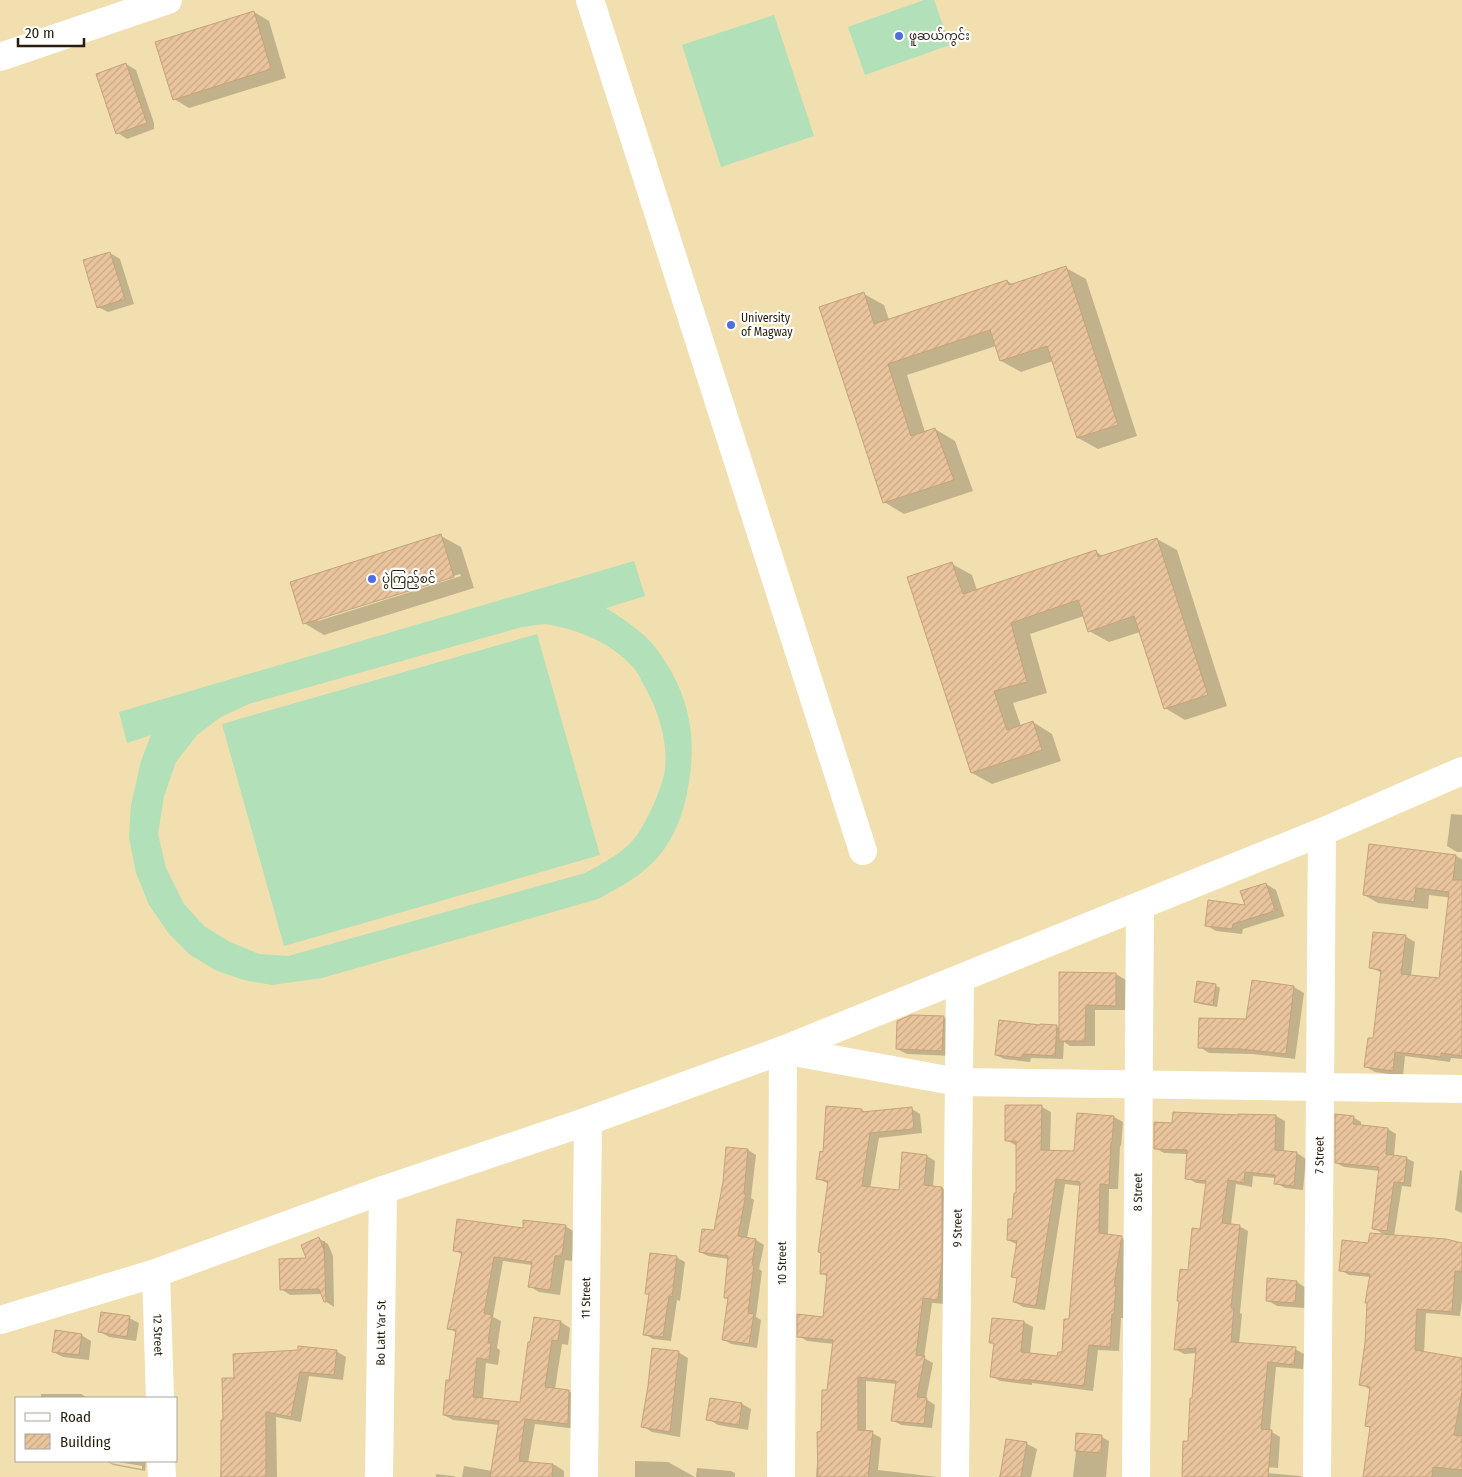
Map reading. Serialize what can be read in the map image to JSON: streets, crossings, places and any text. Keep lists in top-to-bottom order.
{
  "streets": {
    "street": [
      "7 Street",
      "8 Street",
      "9 Street",
      "10 Street",
      "11 Street",
      "Bo Latt Yar St",
      "12 Street"
    ]
  },
  "places": ["ဖူဆယ်ကွင်း", "University of Magway", "ပွဲကြည့်စင်"],
  "legend": ["Road", "Building"],
  "scale_bar": "20 m"
}
